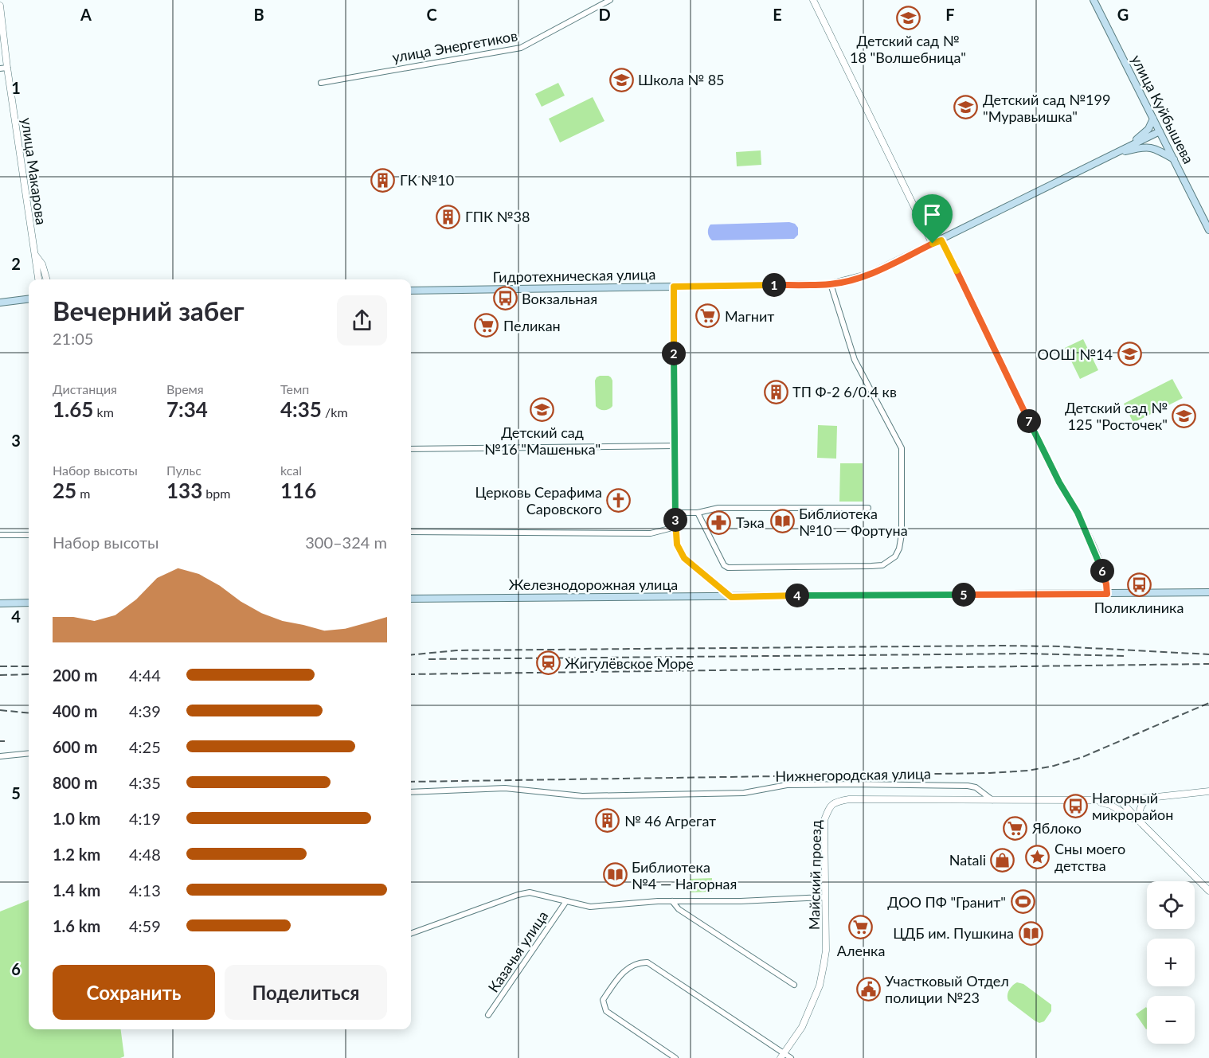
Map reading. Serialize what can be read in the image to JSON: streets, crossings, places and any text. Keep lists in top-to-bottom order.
{
  "streets": {
    "main road": ["улица Куйбышева", "Гидротехническая улица", "Железнодорожная улица"],
    "street": [
      "улица Энергетиков",
      "улица Макарова",
      "Нижнегородская улица",
      "Майский проезд",
      "Казачья улица"
    ]
  },
  "crossings": [
    ["Нижнегородская улица", "Майский проезд"]
  ],
  "places": {
    "school or university": [
      "Детский сад № 18 \"Волшебница\"",
      "Школа № 85",
      "Детский сад №199 \"Муравьишка\"",
      "ООШ №14",
      "Детский сад №16 \"Машенька\"",
      "Детский сад № 125 \"Росточек\""
    ],
    "building": [
      "ГК №10",
      "ГПК №38",
      "ТП Ф-2 6/0.4 кв",
      "№ 46 Агрегат"
    ],
    "bus stop": ["Вокзальная", "Поликлиника", "Нагорный микрорайон"],
    "supermarket": [
      "Магнит",
      "Пеликан",
      "Яблоко",
      "Аленка"
    ],
    "church": ["Церковь Серафима Саровского"],
    "library": ["Библиотека №10 — Фортуна", "Библиотека №4 — Нагорная", "ЦДБ им. Пушкина"],
    "pharmacy": ["Тэка"],
    "station": ["Жигулёвское Море"],
    "place": ["Сны моего детства"],
    "shop": ["Natali"],
    "sports": ["ДОО ПФ \"Гранит\""],
    "public building": ["Участковый Отдел полиции №23"]
  },
  "page": {
    "pins": [
      "1",
      "2",
      "7",
      "3",
      "6",
      "5",
      "4"
    ],
    "heading": ["Вечерний забег", "21:05"],
    "stats": [
      ["Дистанция", "1.65 km"],
      ["Время", "7:34"],
      ["Темп", "4:35 /km"],
      ["Набор высоты", "25 m"],
      ["Пульс", "133 bpm"],
      ["kcal", "116"]
    ],
    "chart": ["Набор высоты", "300–324 m"],
    "list": [
      {
        "name": "200 m",
        "note": "4:44"
      },
      {
        "name": "400 m",
        "note": "4:39"
      },
      {
        "name": "600 m",
        "note": "4:25"
      },
      {
        "name": "800 m",
        "note": "4:35"
      },
      {
        "name": "1.0 km",
        "note": "4:19"
      },
      {
        "name": "1.2 km",
        "note": "4:48"
      },
      {
        "name": "1.4 km",
        "note": "4:13"
      },
      {
        "name": "1.6 km",
        "note": "4:59"
      }
    ],
    "map_buttons": ["+", "−"],
    "buttons": ["Сохранить", "Поделиться"]
  },
  "grid": {
    "columns": [
      "A",
      "B",
      "C",
      "D",
      "E",
      "F",
      "G"
    ],
    "rows": [
      "1",
      "2",
      "3",
      "4",
      "5",
      "6"
    ]
  }
}
